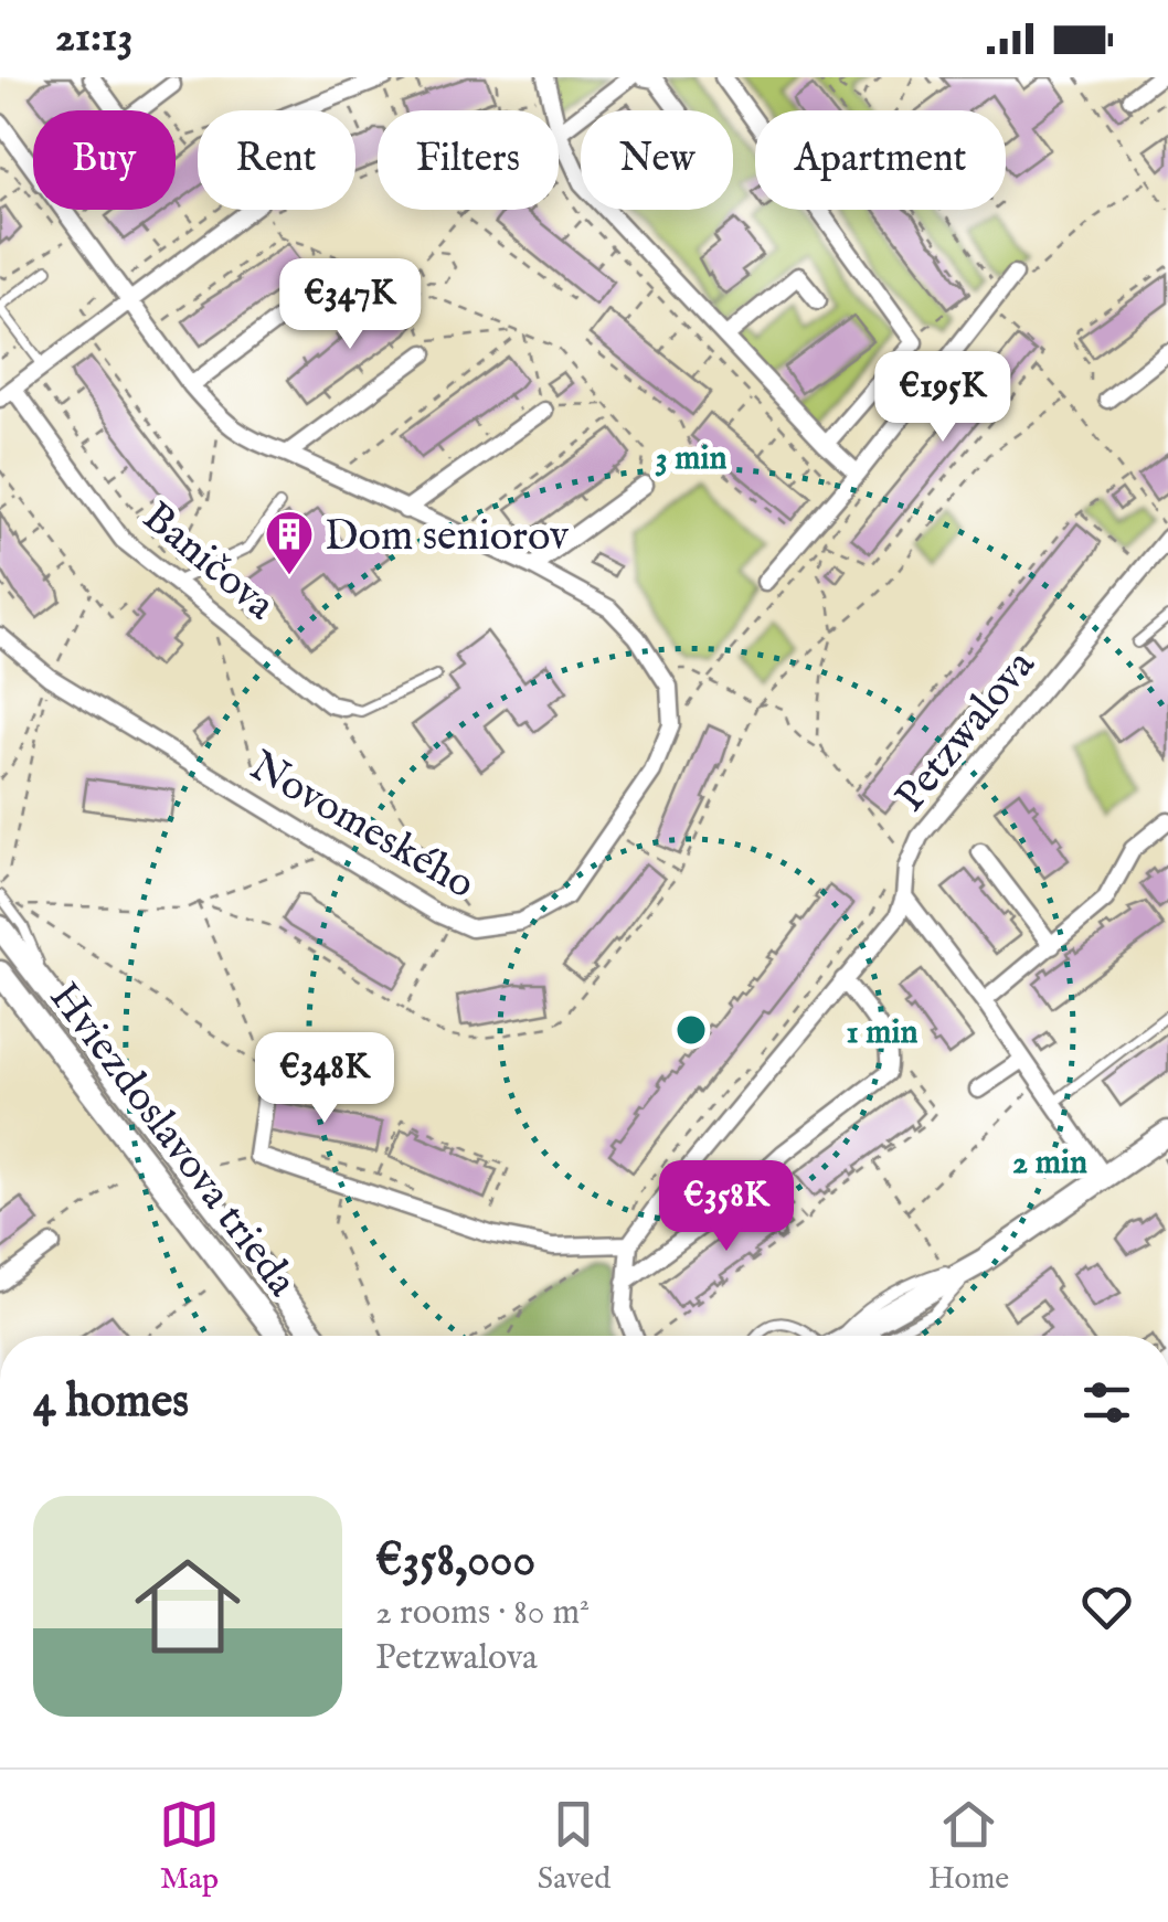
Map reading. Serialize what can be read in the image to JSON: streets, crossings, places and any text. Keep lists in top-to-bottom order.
{
  "streets": {
    "street": [
      "Baničova",
      "Petzwalova",
      "Novomeského",
      "Hviezdoslavova trieda"
    ]
  },
  "crossings": [
    ["Baničova", "Novomeského"]
  ],
  "places": {
    "building": ["Dom seniorov"]
  },
  "page": {
    "status": "21:13",
    "chip": [
      "Buy",
      "Rent",
      "Filters",
      "New",
      "Apartment"
    ],
    "price": [
      "€347K",
      "€195K",
      "€348K",
      "€358K"
    ],
    "heading": "4 homes",
    "list": [
      {
        "name": "€358,000",
        "note": "2 rooms · 80 m² · Petzwalova"
      }
    ],
    "tabs": ["Map", "Saved", "Home"]
  },
  "rings": ["3 min", "1 min", "2 min"]
}
